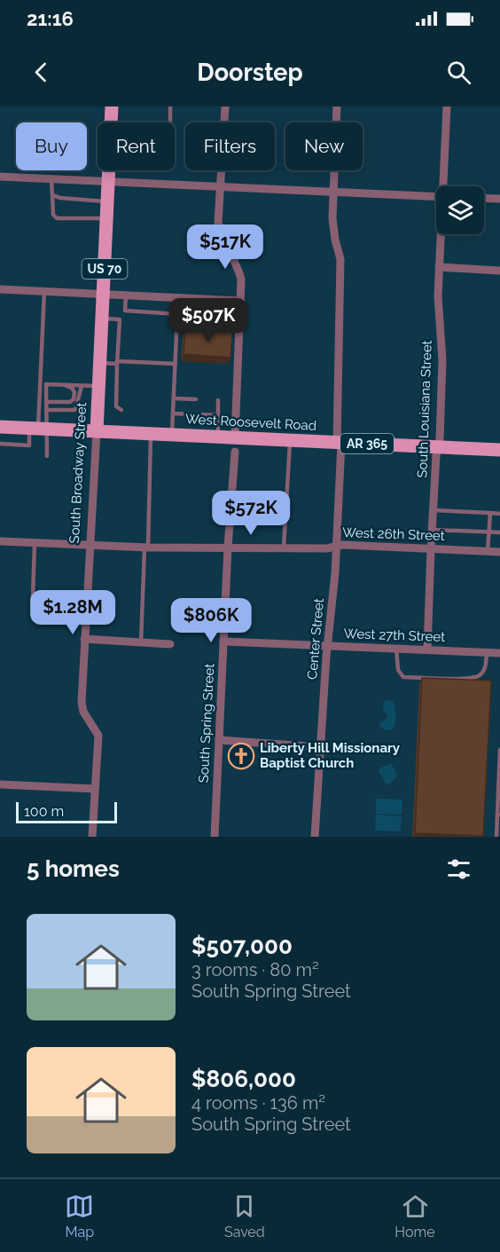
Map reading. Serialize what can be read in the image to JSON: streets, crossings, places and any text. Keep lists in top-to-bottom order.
{
  "streets": {
    "main road": [
      "US 70",
      "West Roosevelt Road",
      "AR 365",
      "South Broadway Street"
    ],
    "street": [
      "South Louisiana Street",
      "West 26th Street",
      "West 27th Street",
      "Center Street",
      "South Spring Street"
    ]
  },
  "crossings": [
    ["South Louisiana Street", "West Roosevelt Road"],
    ["South Louisiana Street", "West 26th Street"],
    ["South Louisiana Street", "West 27th Street"],
    ["West Roosevelt Road", "South Broadway Street"],
    ["West Roosevelt Road", "Center Street"],
    ["South Broadway Street", "West 26th Street"],
    ["West 26th Street", "Center Street"],
    ["West 26th Street", "South Spring Street"],
    ["West 27th Street", "Center Street"],
    ["West 27th Street", "South Spring Street"]
  ],
  "places": {
    "church": ["Liberty Hill Missionary Baptist Church"]
  },
  "scale_bar": "100 m",
  "page": {
    "status": "21:16",
    "header": "Doorstep",
    "chip": [
      "Buy",
      "Rent",
      "Filters",
      "New"
    ],
    "price": [
      "$517K",
      "$507K",
      "$572K",
      "$1.28M",
      "$806K"
    ],
    "scale": "100 m",
    "heading": "5 homes",
    "list": [
      {
        "name": "$507,000",
        "note": "3 rooms · 80 m² · South Spring Street"
      },
      {
        "name": "$806,000",
        "note": "4 rooms · 136 m² · South Spring Street"
      }
    ],
    "tabs": ["Map", "Saved", "Home"]
  }
}
